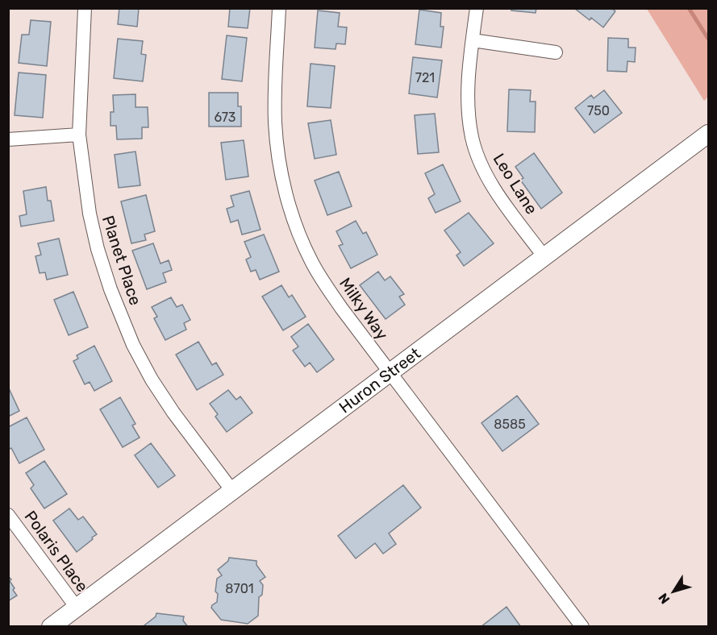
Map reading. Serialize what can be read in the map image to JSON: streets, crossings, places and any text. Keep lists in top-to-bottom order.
{
  "streets": {
    "main road": ["Huron Street"],
    "street": [
      "Leo Lane",
      "Planet Place",
      "Milky Way",
      "Polaris Place"
    ]
  },
  "crossings": [
    ["Leo Lane", "Huron Street"],
    ["Planet Place", "Huron Street"],
    ["Milky Way", "Huron Street"],
    ["Huron Street", "Polaris Place"]
  ],
  "house_numbers": [
    "721",
    "750",
    "673",
    "8585",
    "8701"
  ],
  "north": "bottom left"
}
